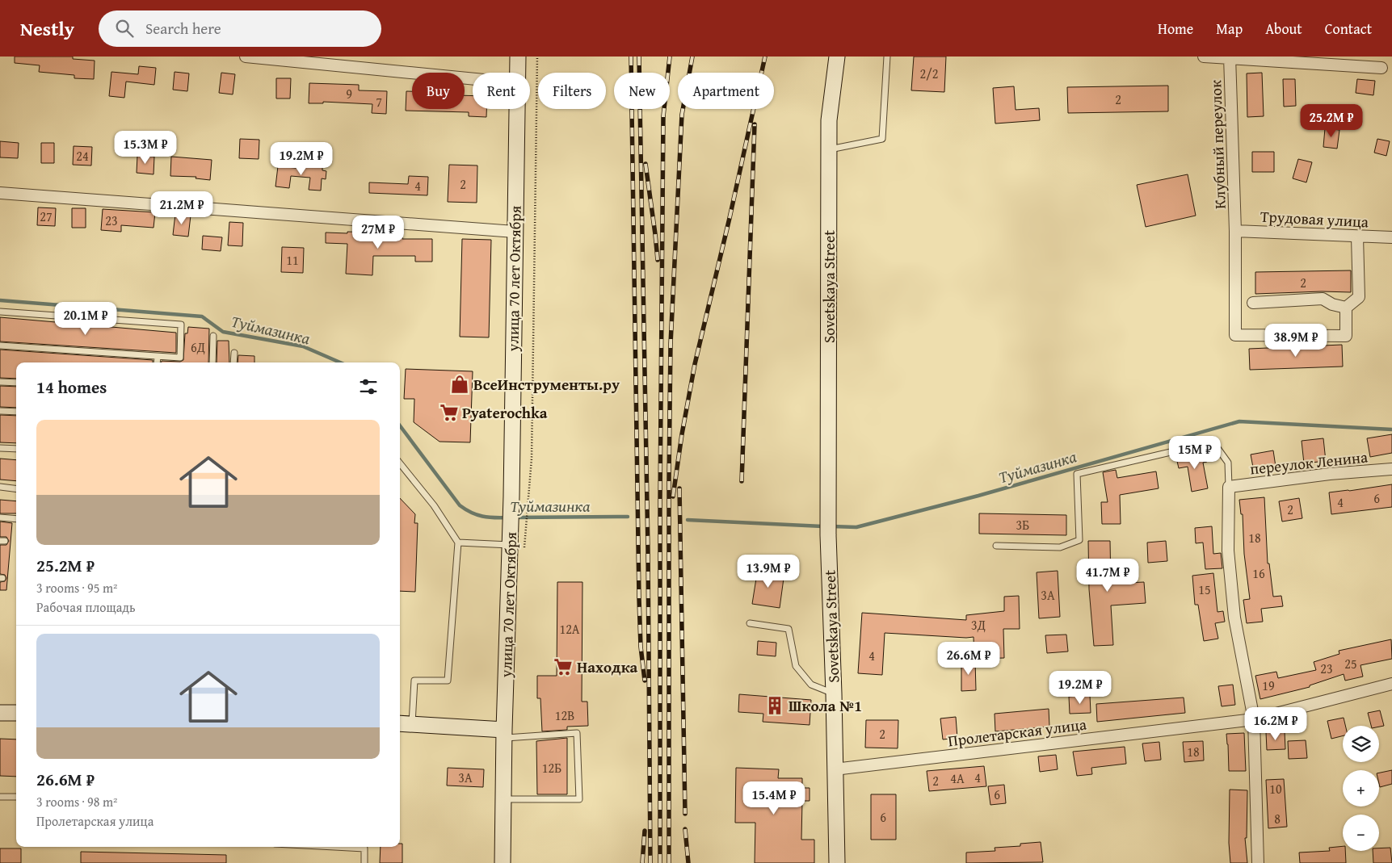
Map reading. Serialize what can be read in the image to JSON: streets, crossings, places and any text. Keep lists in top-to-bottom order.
{
  "streets": {
    "street": [
      "Клубный переулок",
      "Трудовая улица",
      "улица 70 лет Октября",
      "Sovetskaya Street",
      "переулок Ленина",
      "Пролетарская улица"
    ]
  },
  "crossings": [
    ["Клубный переулок", "Трудовая улица"],
    ["Sovetskaya Street", "Пролетарская улица"]
  ],
  "water": ["Туймазинка"],
  "places": {
    "shop": ["ВсеИнструменты.ру"],
    "supermarket": ["Pyaterochka", "Находка"],
    "building": ["Школа №1"]
  },
  "house_numbers": [
    "2/2",
    "9",
    "2",
    "7",
    "24",
    "2",
    "4",
    "27",
    "23",
    "11",
    "2",
    "6Д",
    "6",
    "4",
    "2",
    "3Б",
    "18",
    "16",
    "15",
    "3А",
    "3Д",
    "12А",
    "4",
    "25",
    "23",
    "19",
    "12В",
    "2",
    "18",
    "12Б",
    "3А",
    "4",
    "4А",
    "2",
    "10",
    "6",
    "6",
    "8"
  ],
  "page": {
    "header": "Nestly",
    "search": "Search here",
    "nav": [
      "Home",
      "Map",
      "About",
      "Contact"
    ],
    "chip": [
      "Buy",
      "Rent",
      "Filters",
      "New",
      "Apartment"
    ],
    "price": [
      "25.2M ₽",
      "15.3M ₽",
      "19.2M ₽",
      "21.2M ₽",
      "27M ₽",
      "20.1M ₽",
      "38.9M ₽",
      "15M ₽",
      "13.9M ₽",
      "41.7M ₽",
      "26.6M ₽",
      "19.2M ₽",
      "16.2M ₽",
      "15.4M ₽"
    ],
    "heading": "14 homes",
    "list": [
      {
        "name": "25.2M ₽",
        "note": "3 rooms · 95 m² · Рабочая площадь"
      },
      {
        "name": "26.6M ₽",
        "note": "3 rooms · 98 m² · Пролетарская улица"
      }
    ],
    "map_buttons": ["+", "−"]
  }
}
